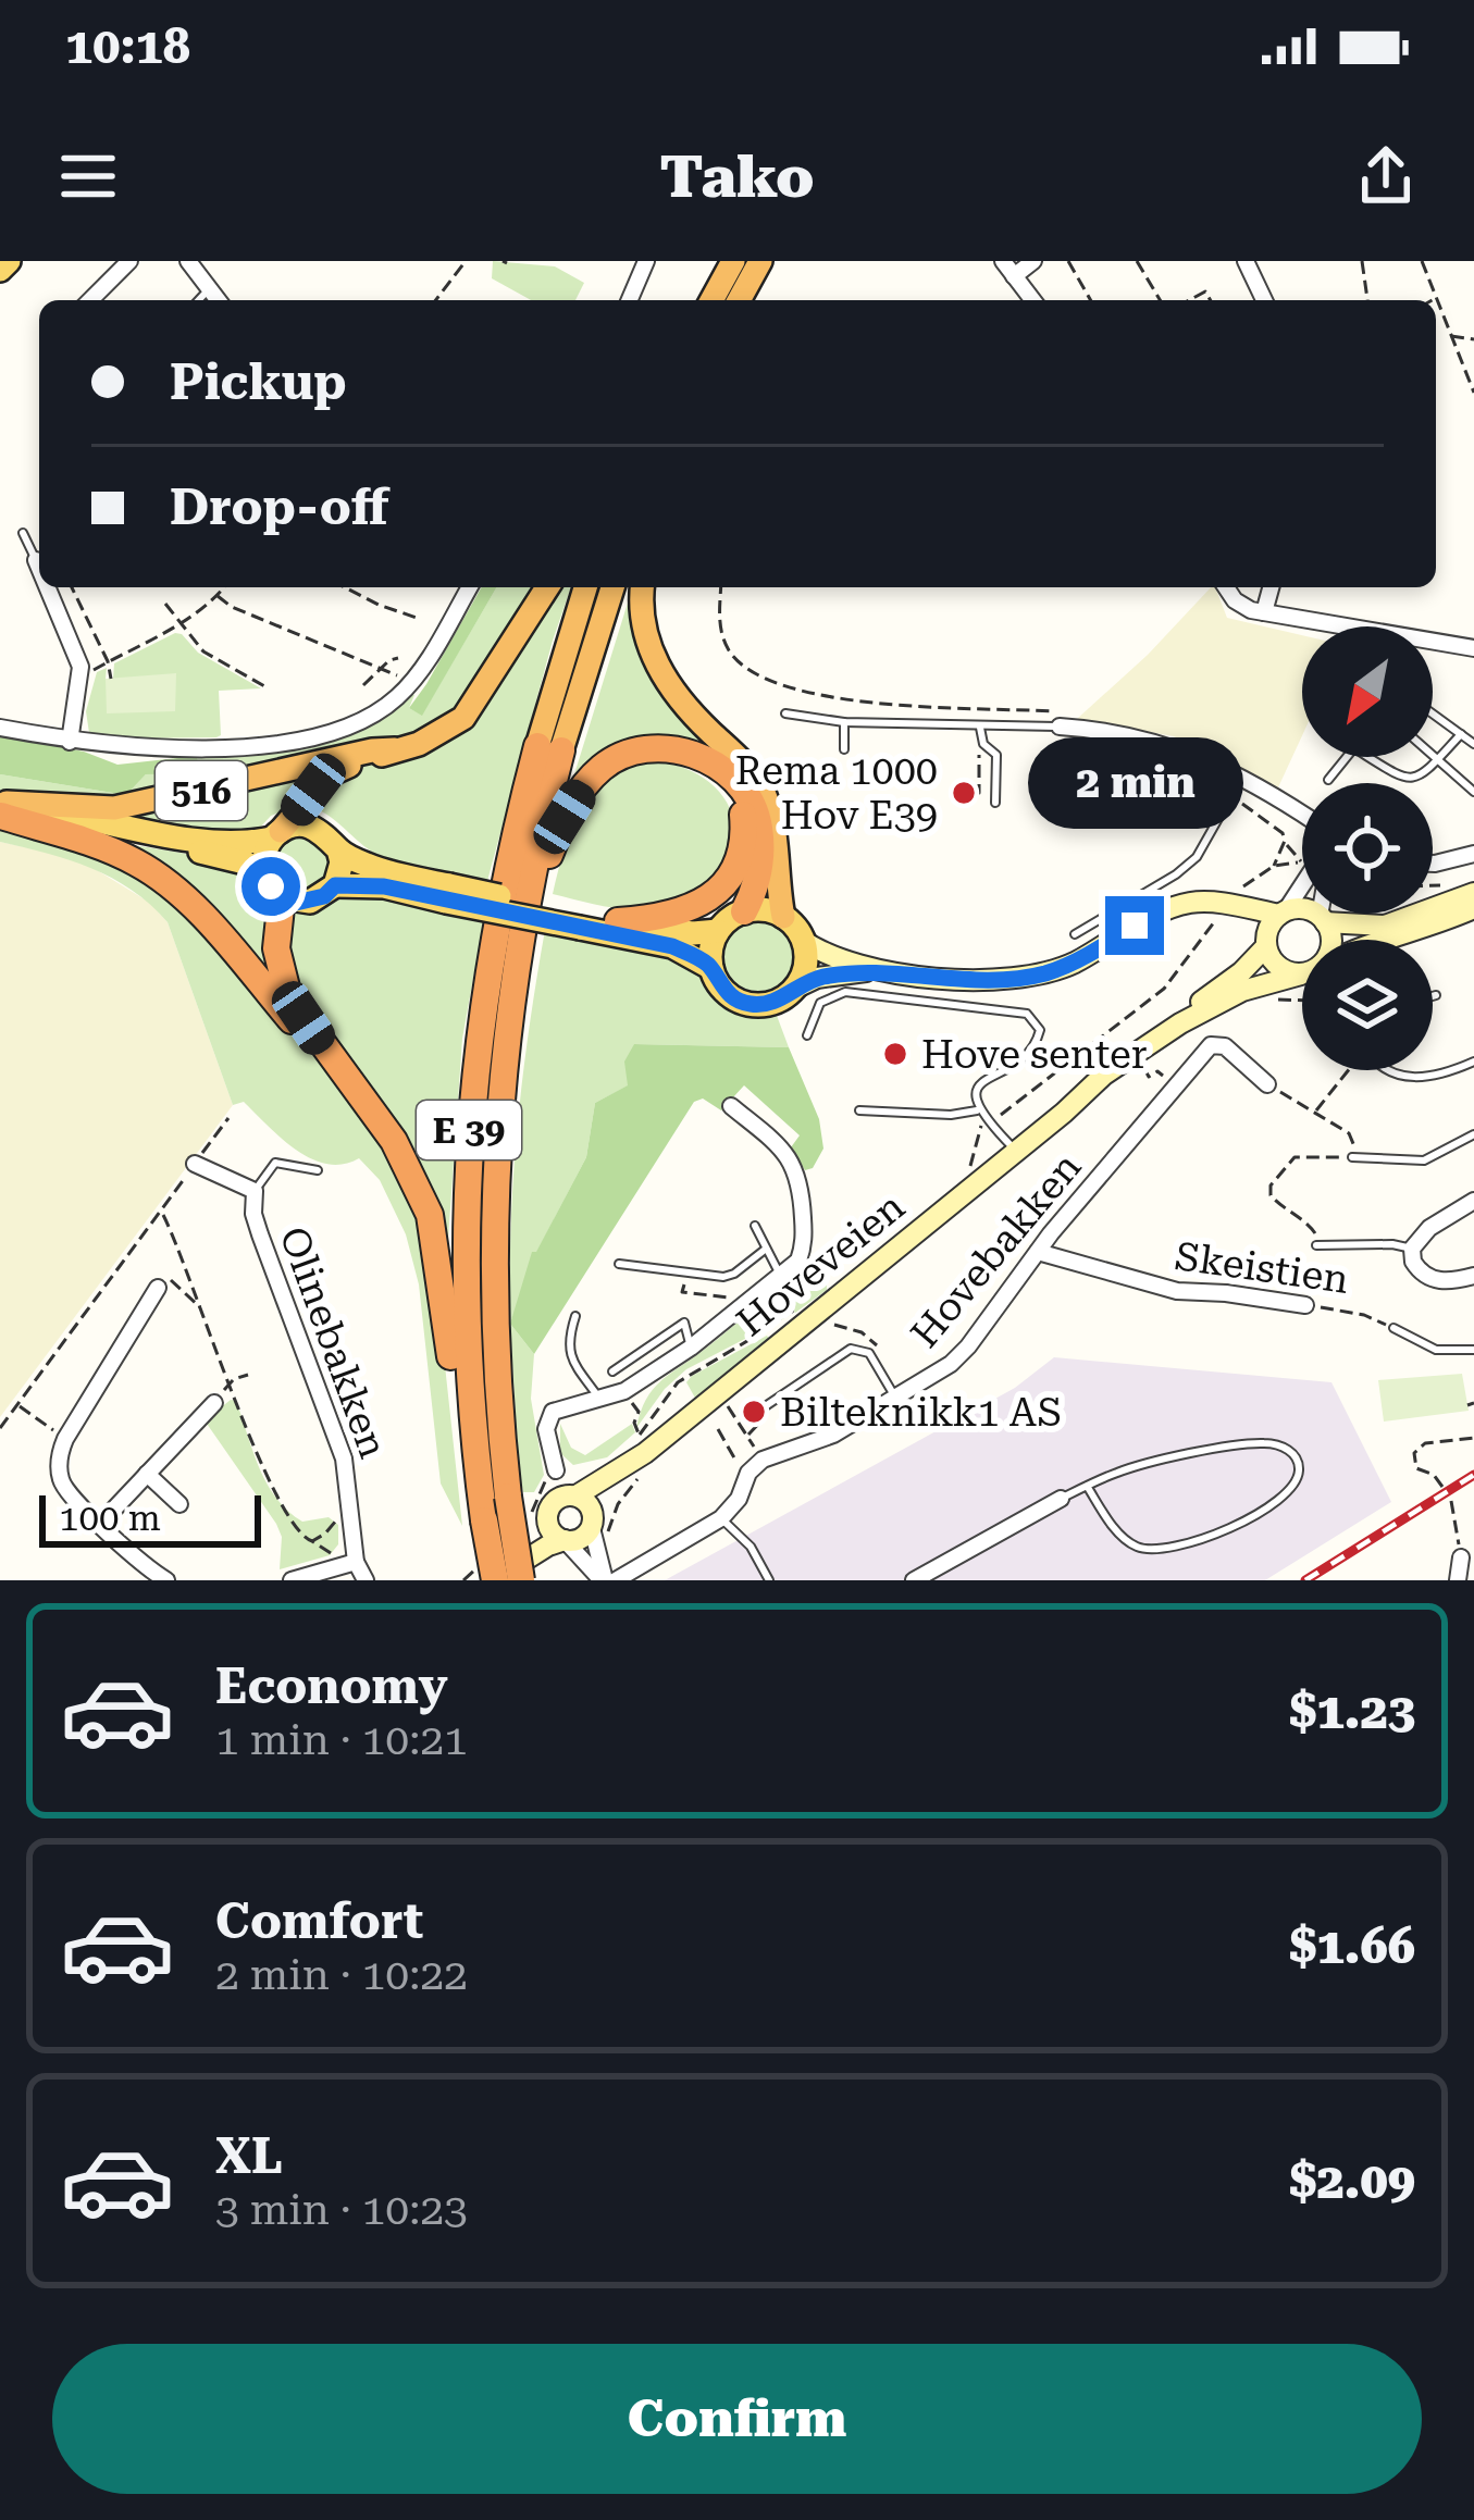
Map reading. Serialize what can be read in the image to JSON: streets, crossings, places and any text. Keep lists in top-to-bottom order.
{
  "streets": {
    "highway": ["516", "E 39"],
    "main road": ["Hoveveien"],
    "street": ["Hovebakken", "Skeistien", "Olinebakken"]
  },
  "crossings": [
    ["516", "E 39"],
    ["Hovebakken", "Skeistien"]
  ],
  "places": ["Rema 1000 Hov E39", "Hove senter", "Bilteknikk1 AS"],
  "scale_bar": "100 m",
  "north": "bottom left",
  "page": {
    "status": "10:18",
    "header": "Tako",
    "banner": ["Pickup", "Drop-off"],
    "bubble": "2 min",
    "scale": "100 m",
    "list": [
      {
        "name": "Economy",
        "note": "1 min · 10:21",
        "value": "$1.23"
      },
      {
        "name": "Comfort",
        "note": "2 min · 10:22",
        "value": "$1.66"
      },
      {
        "name": "XL",
        "note": "3 min · 10:23",
        "value": "$2.09"
      }
    ],
    "buttons": "Confirm"
  }
}
